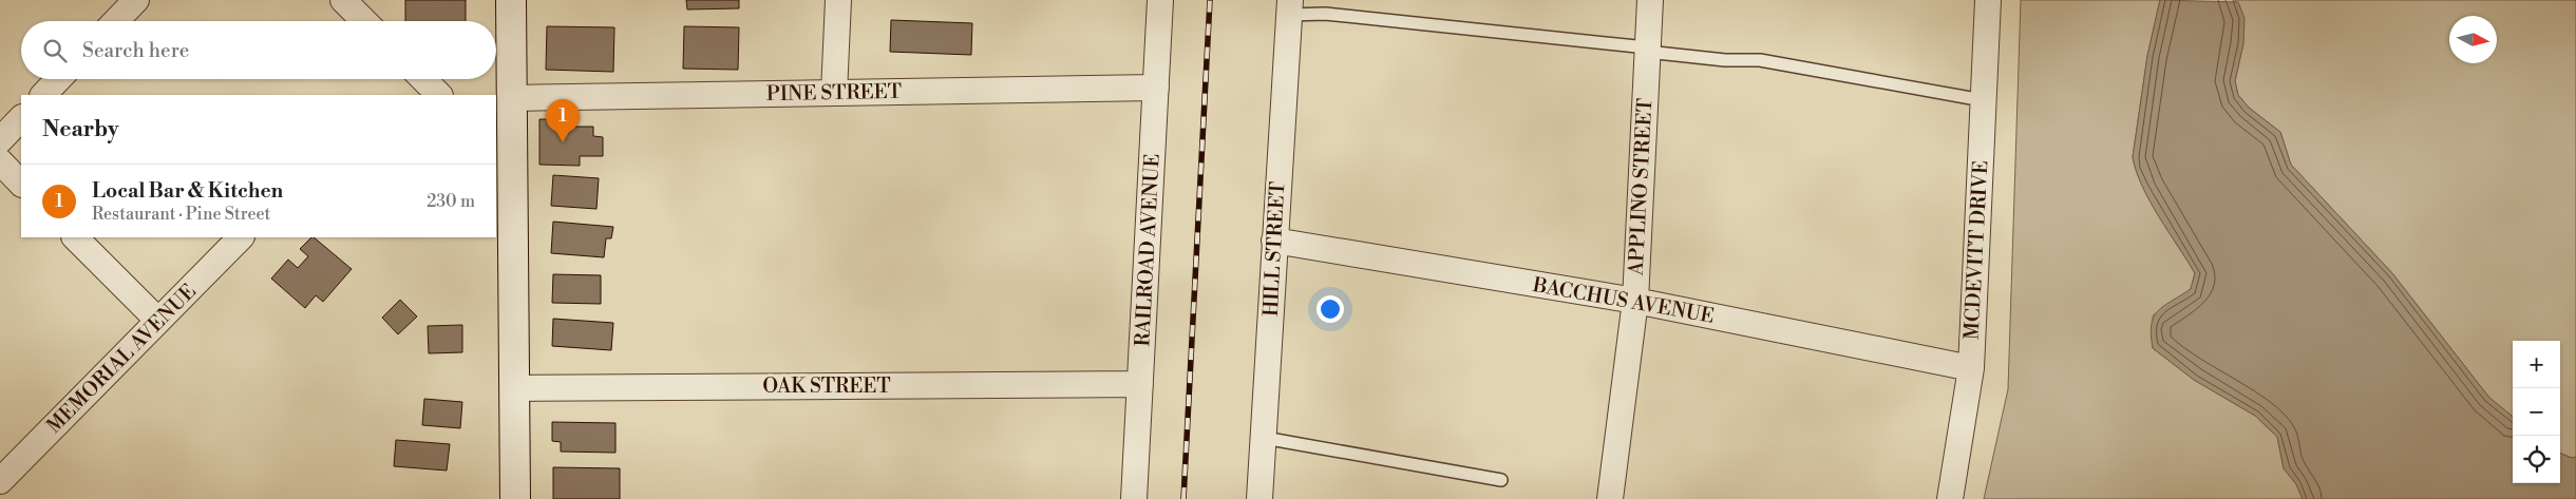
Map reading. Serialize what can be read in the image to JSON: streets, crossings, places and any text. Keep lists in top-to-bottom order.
{
  "streets": {
    "street": [
      "PINE STREET",
      "APPLINO STREET",
      "HILL STREET",
      "RAILROAD AVENUE",
      "MCDEVITT DRIVE",
      "BACCHUS AVENUE",
      "MEMORIAL AVENUE",
      "OAK STREET"
    ]
  },
  "crossings": [
    ["PINE STREET", "RAILROAD AVENUE"],
    ["APPLINO STREET", "BACCHUS AVENUE"],
    ["HILL STREET", "BACCHUS AVENUE"],
    ["RAILROAD AVENUE", "OAK STREET"],
    ["MCDEVITT DRIVE", "BACCHUS AVENUE"]
  ],
  "north": "right",
  "page": {
    "search": "Search here",
    "heading": "Nearby",
    "pins": "1",
    "list": [
      {
        "mark": "1",
        "name": "Local Bar & Kitchen",
        "note": "Restaurant · Pine Street",
        "value": "230 m"
      }
    ],
    "map_buttons": ["+", "−"]
  }
}
